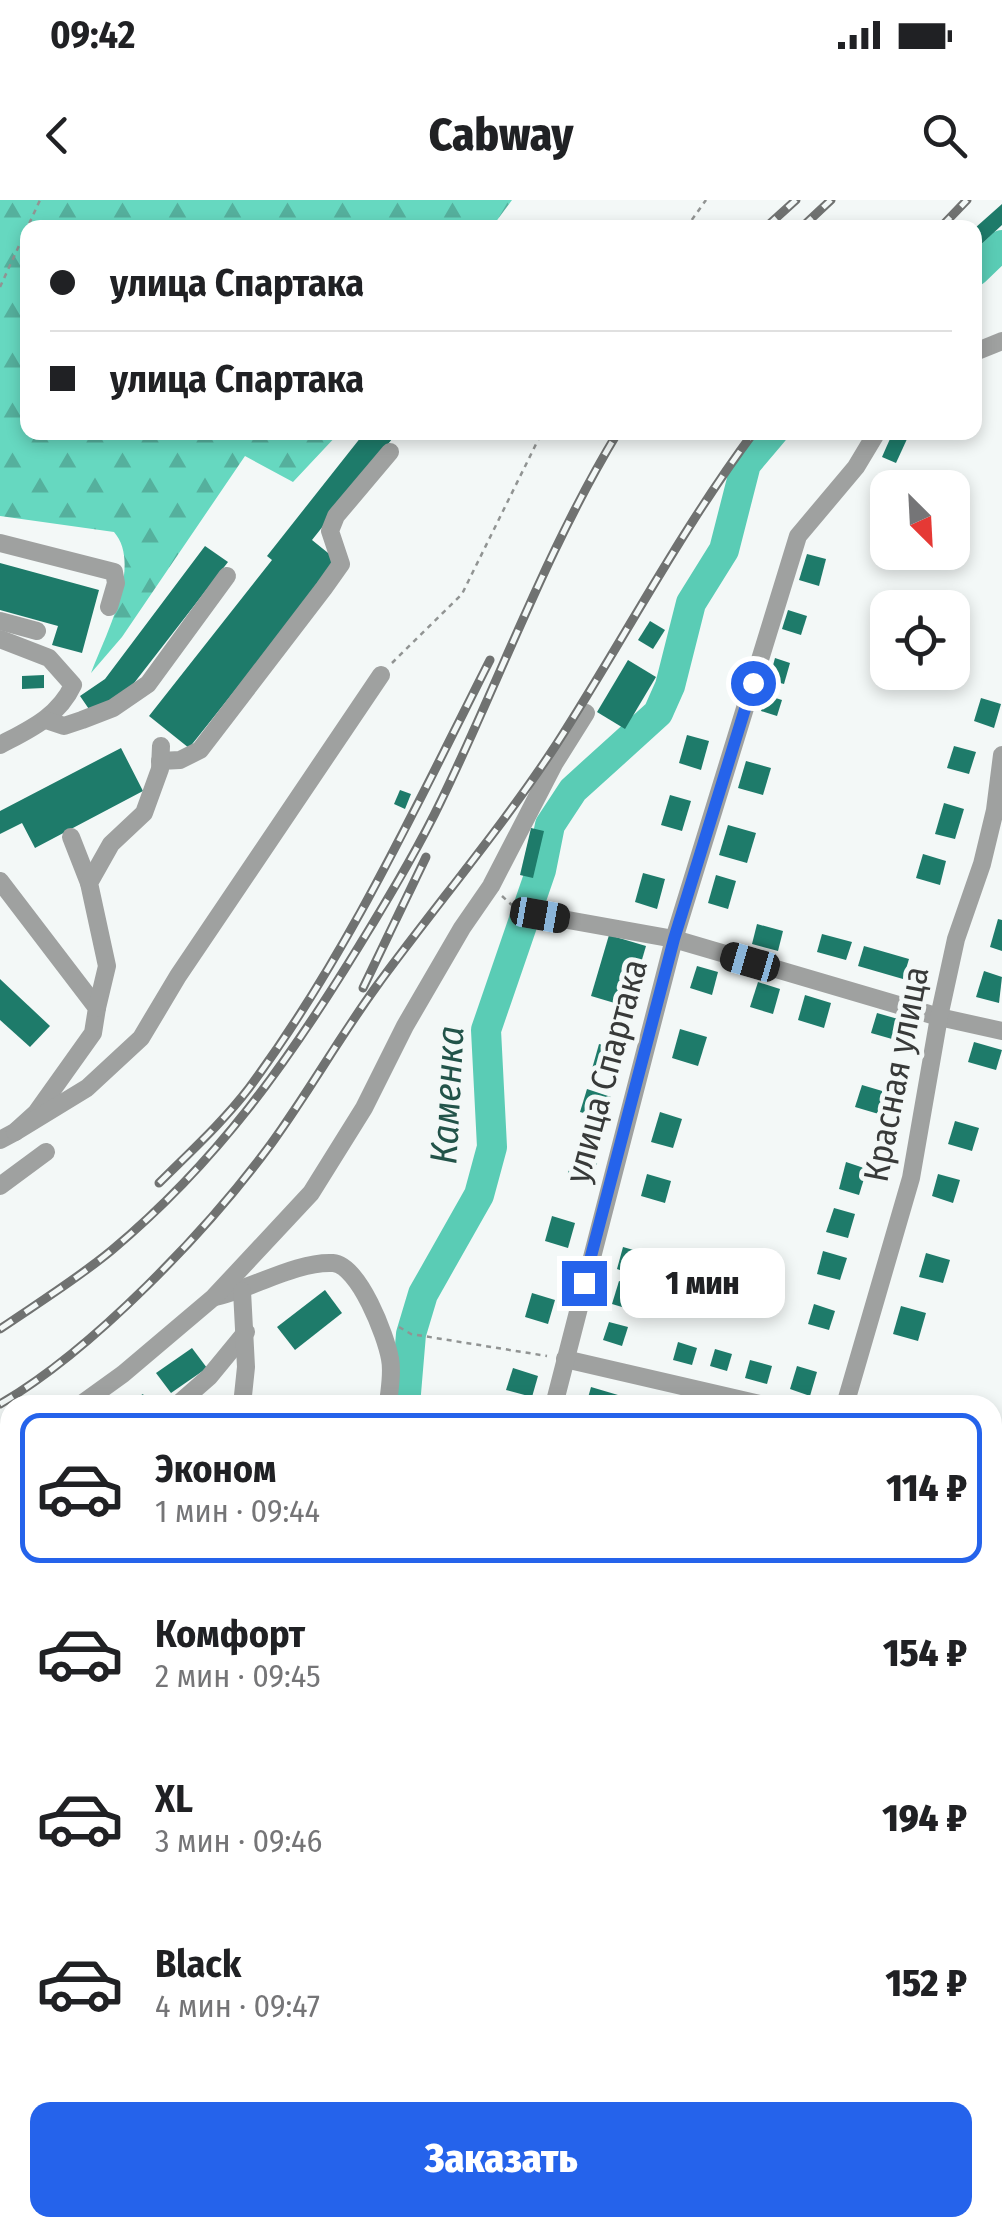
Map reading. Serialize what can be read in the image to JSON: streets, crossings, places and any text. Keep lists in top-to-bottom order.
{
  "streets": {
    "street": ["улица Спартака", "Красная улица"]
  },
  "water": ["Каменка"],
  "north": "bottom right",
  "page": {
    "status": "09:42",
    "header": "Cabway",
    "banner": ["улица Спартака", "улица Спартака"],
    "bubble": "1 мин",
    "list": [
      {
        "name": "Эконом",
        "note": "1 мин · 09:44",
        "value": "114 ₽"
      },
      {
        "name": "Комфорт",
        "note": "2 мин · 09:45",
        "value": "154 ₽"
      },
      {
        "name": "XL",
        "note": "3 мин · 09:46",
        "value": "194 ₽"
      },
      {
        "name": "Black",
        "note": "4 мин · 09:47",
        "value": "152 ₽"
      }
    ],
    "buttons": "Заказать"
  }
}
